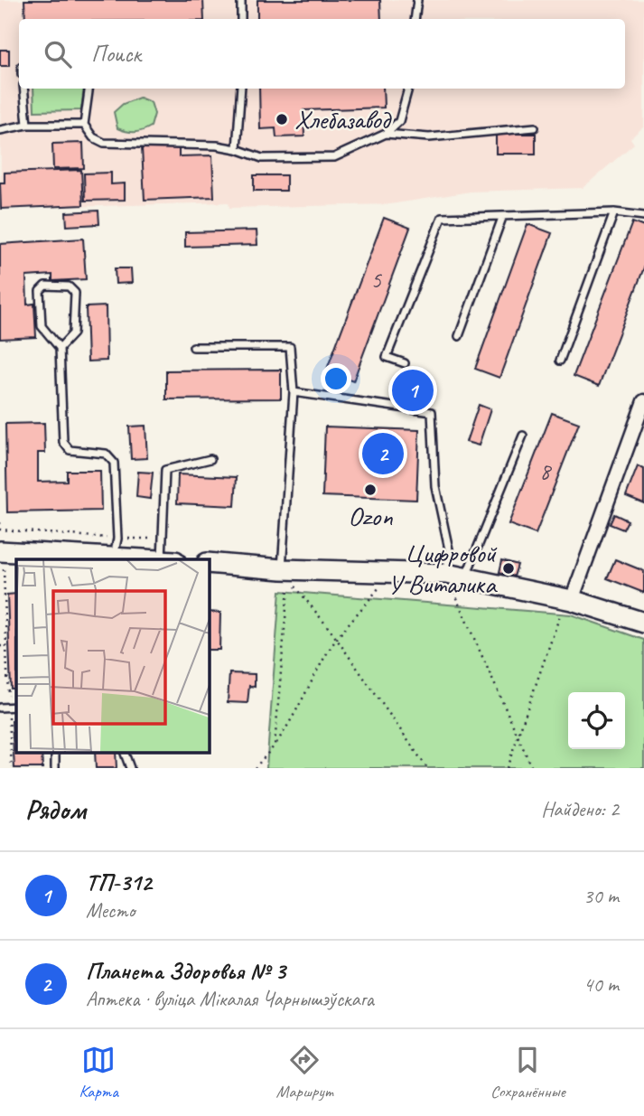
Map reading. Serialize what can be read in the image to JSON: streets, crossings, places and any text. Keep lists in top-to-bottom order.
{
  "places": ["Хлебазавод", "Ozon", "Цифровой У Виталика"],
  "house_numbers": ["5", "8"],
  "page": {
    "search": "Поиск",
    "pins": ["1", "2"],
    "heading": ["Рядом", "Найдено: 2"],
    "list": [
      {
        "mark": "1",
        "name": "ТП-312",
        "note": "Место",
        "value": "30 m"
      },
      {
        "mark": "2",
        "name": "Планета Здоровья № 3",
        "note": "Аптека · вуліца Мікалая Чарнышэўскага",
        "value": "40 m"
      }
    ],
    "nav": ["Карта", "Маршрут", "Сохранённые"]
  }
}
